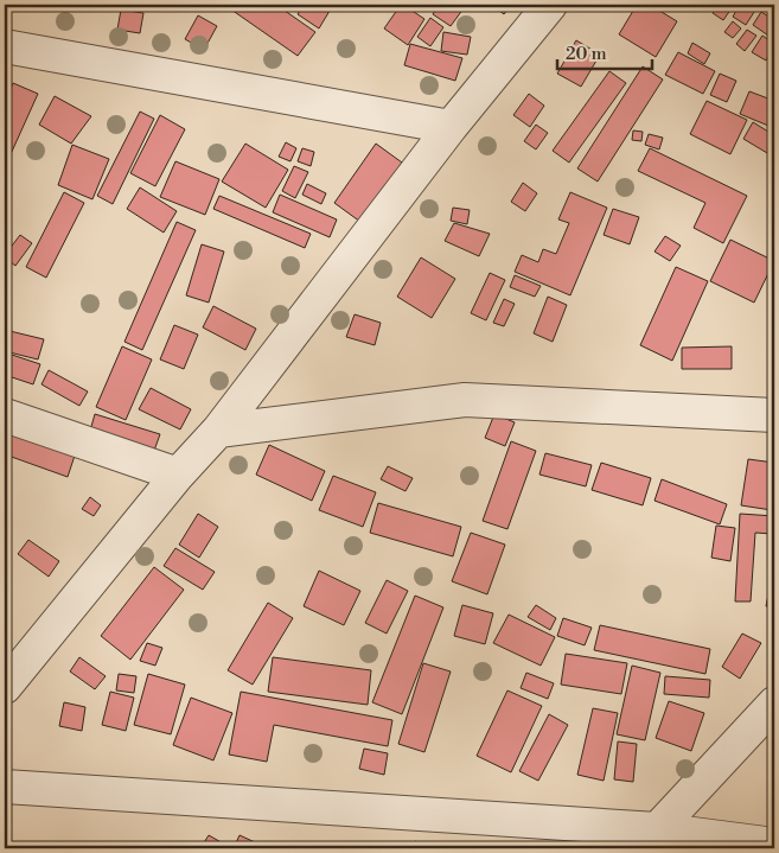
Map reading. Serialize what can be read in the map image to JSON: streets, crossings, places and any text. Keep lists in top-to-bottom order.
{
  "scale_bar": "20 m"
}
